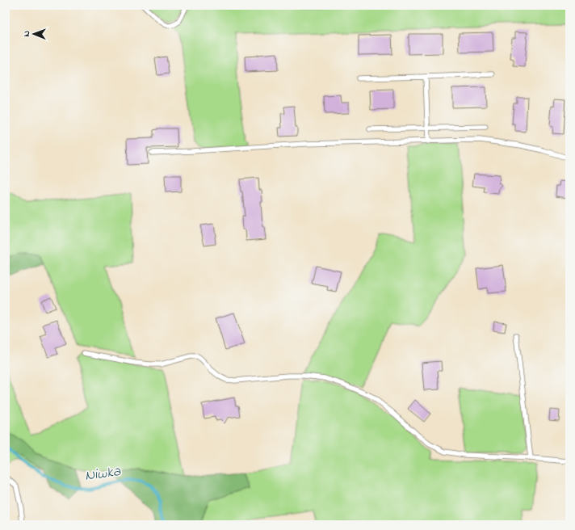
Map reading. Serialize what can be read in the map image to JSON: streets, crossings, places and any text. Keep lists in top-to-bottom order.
{
  "water": ["Niwka"],
  "north": "left"
}
